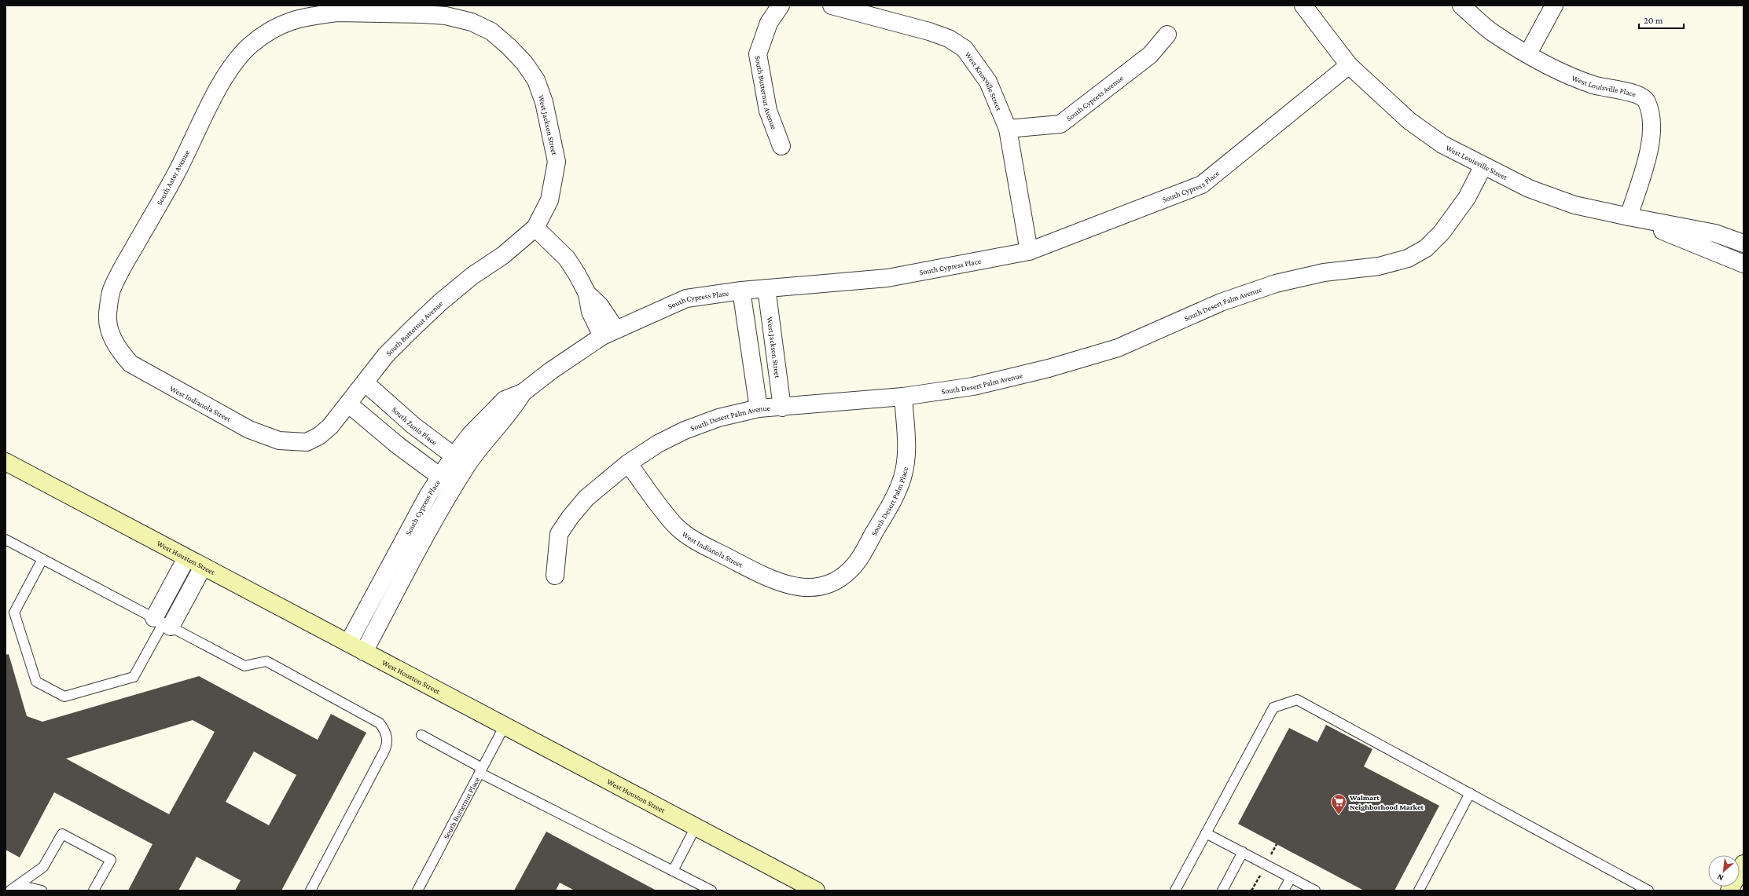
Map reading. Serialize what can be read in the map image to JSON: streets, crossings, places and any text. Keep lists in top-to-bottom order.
{
  "streets": {
    "main road": ["West Houston Street"],
    "street": [
      "West Knoxville Street",
      "West Louisville Place",
      "South Butternut Avenue",
      "South Cypress Avenue",
      "West Jackson Street",
      "West Louisville Street",
      "South Aster Avenue",
      "South Cypress Place",
      "South Desert Palm Avenue",
      "West Indianola Street",
      "South Zunis Place",
      "South Desert Palm Place"
    ],
    "lane": ["South Butternut Place"]
  },
  "crossings": [
    ["West Knoxville Street", "South Cypress Avenue"],
    ["West Knoxville Street", "South Cypress Place"],
    ["West Louisville Place", "West Louisville Street"],
    ["South Butternut Avenue", "West Jackson Street"],
    ["South Butternut Avenue", "West Indianola Street"],
    ["South Butternut Avenue", "South Zunis Place"],
    ["West Jackson Street", "South Aster Avenue"],
    ["West Jackson Street", "South Cypress Place"],
    ["West Jackson Street", "South Desert Palm Avenue"],
    ["West Louisville Street", "South Cypress Place"],
    ["West Louisville Street", "South Desert Palm Avenue"],
    ["South Aster Avenue", "West Indianola Street"],
    ["South Cypress Place", "South Zunis Place"],
    ["South Cypress Place", "West Houston Street"],
    ["South Desert Palm Avenue", "West Indianola Street"],
    ["South Desert Palm Avenue", "South Desert Palm Place"],
    ["West Indianola Street", "South Desert Palm Place"],
    ["West Houston Street", "South Butternut Place"]
  ],
  "places": {
    "supermarket": ["Walmart Neighborhood Market"]
  },
  "scale_bar": "20 m",
  "north": "bottom left"
}
